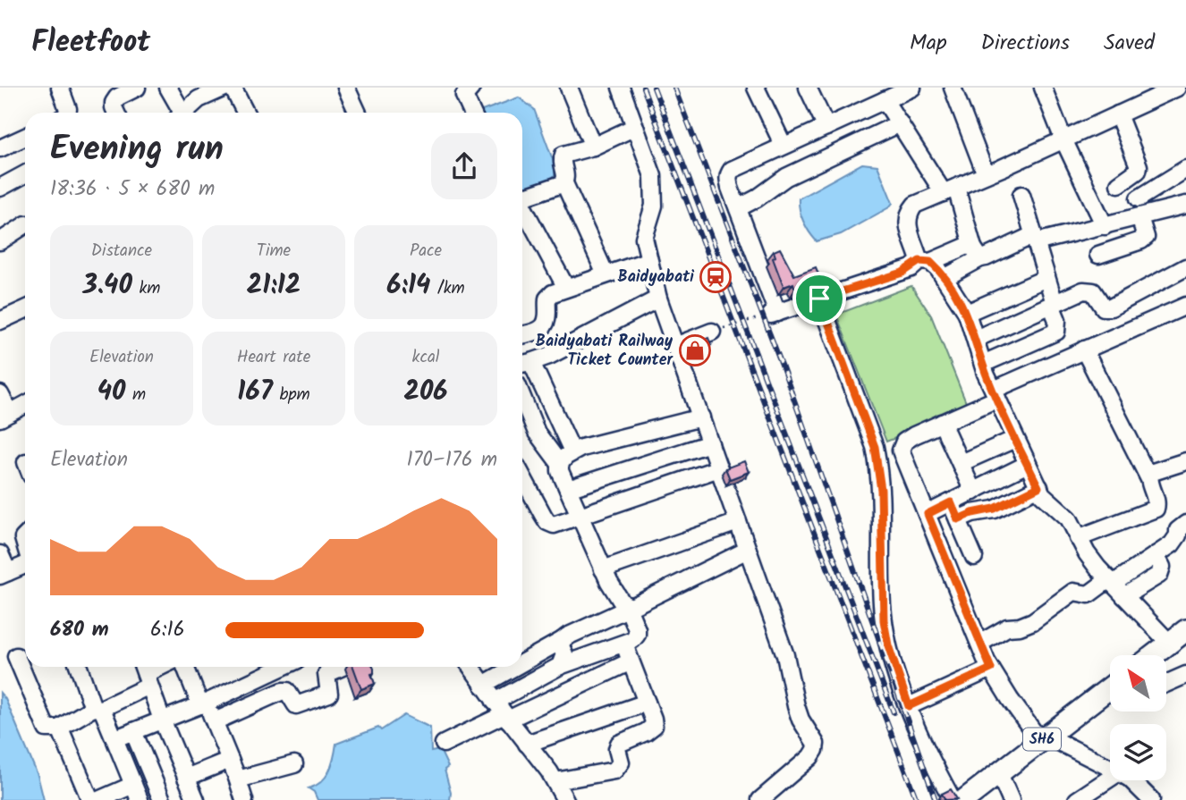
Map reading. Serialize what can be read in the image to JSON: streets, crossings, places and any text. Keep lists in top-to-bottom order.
{
  "streets": {
    "main road": ["SH6"]
  },
  "places": {
    "station": ["Baidyabati"],
    "shop": ["Baidyabati Railway Ticket Counter"]
  },
  "north": "top left",
  "page": {
    "header": "Fleetfoot",
    "nav": ["Map", "Directions", "Saved"],
    "heading": ["Evening run", "18:36 · 5 × 680 m"],
    "stats": [
      ["Distance", "3.40 km"],
      ["Time", "21:12"],
      ["Pace", "6:14 /km"],
      ["Elevation", "40 m"],
      ["Heart rate", "167 bpm"],
      ["kcal", "206"]
    ],
    "chart": ["Elevation", "170–176 m"],
    "list": [
      {
        "name": "680 m",
        "note": "6:16"
      }
    ]
  }
}
